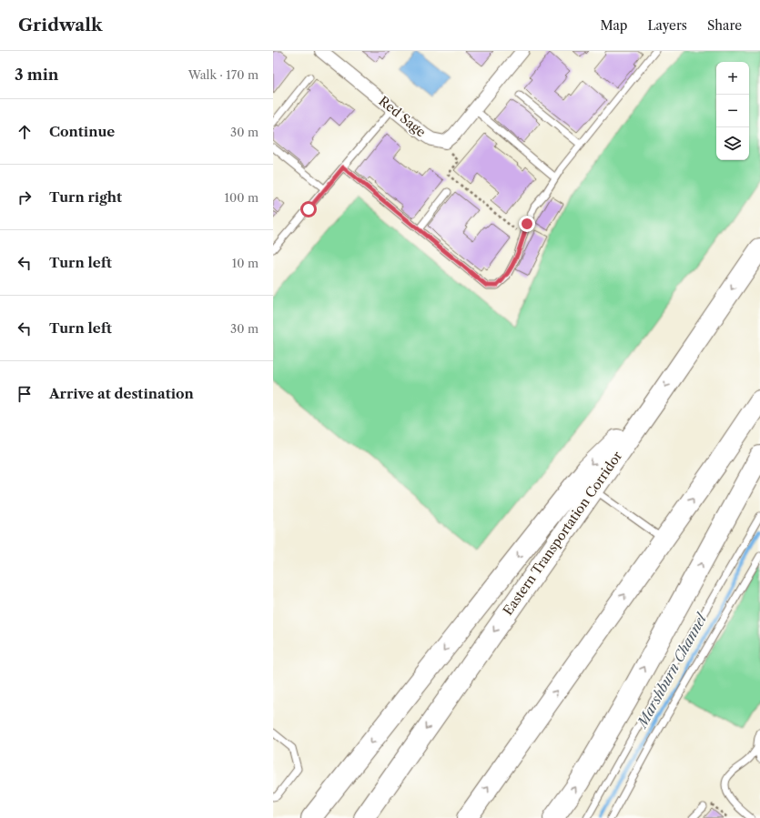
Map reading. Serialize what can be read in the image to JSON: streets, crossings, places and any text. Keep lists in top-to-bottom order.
{
  "streets": {
    "highway": ["Eastern Transportation Corridor"],
    "street": ["Red Sage"]
  },
  "water": ["Marshburn Channel"],
  "page": {
    "header": "Gridwalk",
    "nav": ["Map", "Layers", "Share"],
    "heading": ["3 min", "Walk · 170 m"],
    "map_buttons": ["+", "−"],
    "list": [
      ["Continue", "30 m"],
      ["Turn right", "100 m"],
      ["Turn left", "10 m"],
      ["Turn left", "30 m"],
      "Arrive at destination"
    ]
  }
}
